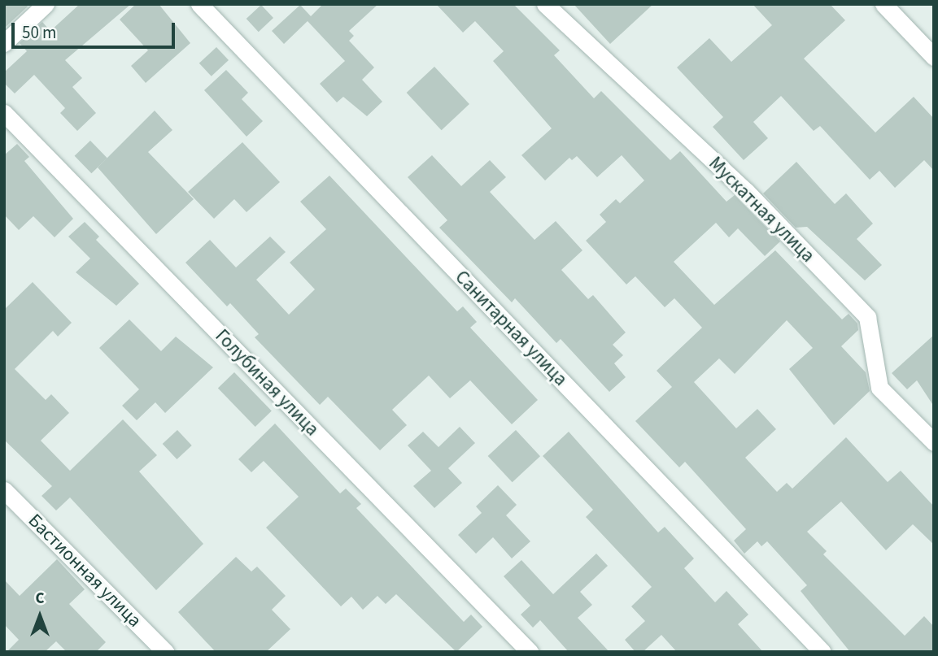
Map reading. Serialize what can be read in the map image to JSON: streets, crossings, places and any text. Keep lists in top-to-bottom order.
{
  "streets": {
    "street": [
      "Мускатная улица",
      "Санитарная улица",
      "Голубиная улица",
      "Бастионная улица"
    ]
  },
  "scale_bar": "50 m",
  "north": "top"
}
